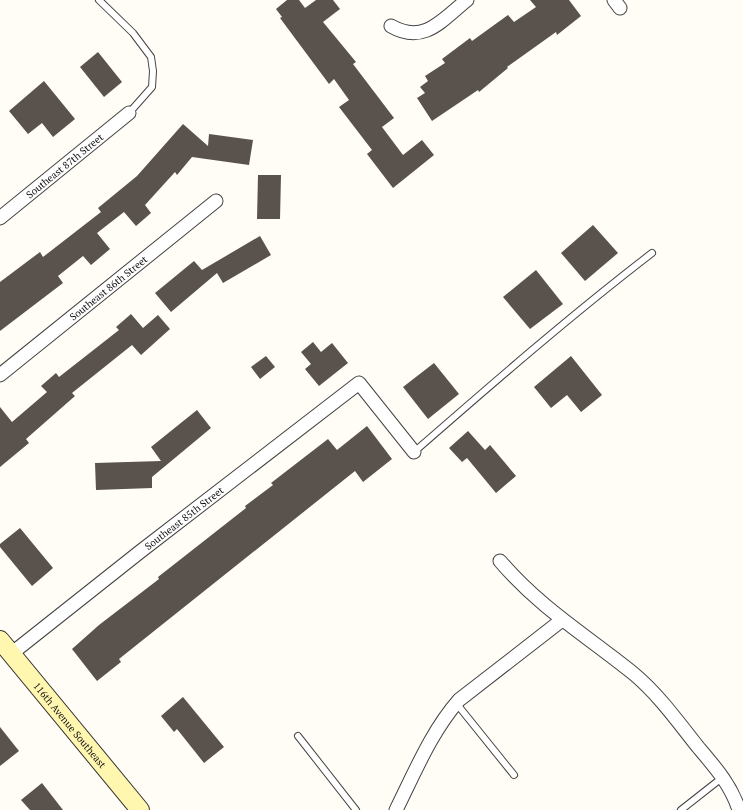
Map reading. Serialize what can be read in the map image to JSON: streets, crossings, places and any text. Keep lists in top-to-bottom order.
{
  "streets": {
    "street": [
      "Southeast 87th Street",
      "Southeast 86th Street",
      "Southeast 85th Street",
      "116th Avenue Southeast"
    ]
  },
  "crossings": [
    ["Southeast 85th Street", "116th Avenue Southeast"]
  ]
}
